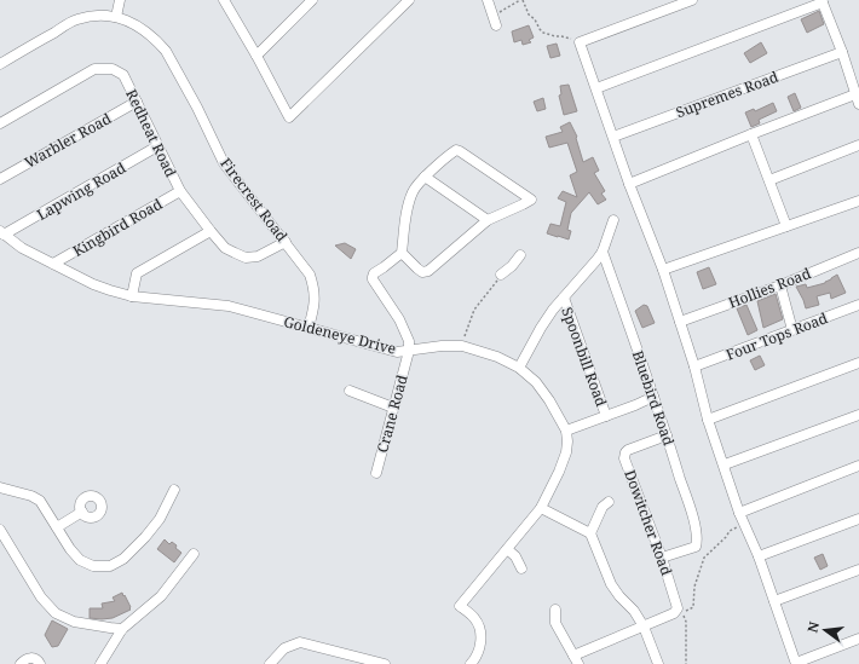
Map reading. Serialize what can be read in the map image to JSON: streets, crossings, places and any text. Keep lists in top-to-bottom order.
{
  "streets": {
    "street": [
      "Supremes Road",
      "Redheat Road",
      "Warbler Road",
      "Lapwing Road",
      "Firecrest Road",
      "Kingbird Road",
      "Hollies Road",
      "Goldeneye Drive",
      "Four Tops Road",
      "Spoonbill Road",
      "Bluebird Road",
      "Crane Road",
      "Dowitcher Road"
    ]
  },
  "crossings": [
    ["Redheat Road", "Warbler Road"],
    ["Redheat Road", "Lapwing Road"],
    ["Redheat Road", "Firecrest Road"],
    ["Redheat Road", "Kingbird Road"],
    ["Lapwing Road", "Goldeneye Drive"],
    ["Firecrest Road", "Goldeneye Drive"],
    ["Kingbird Road", "Goldeneye Drive"],
    ["Goldeneye Drive", "Crane Road"],
    ["Bluebird Road", "Dowitcher Road"]
  ],
  "north": "left"
}
